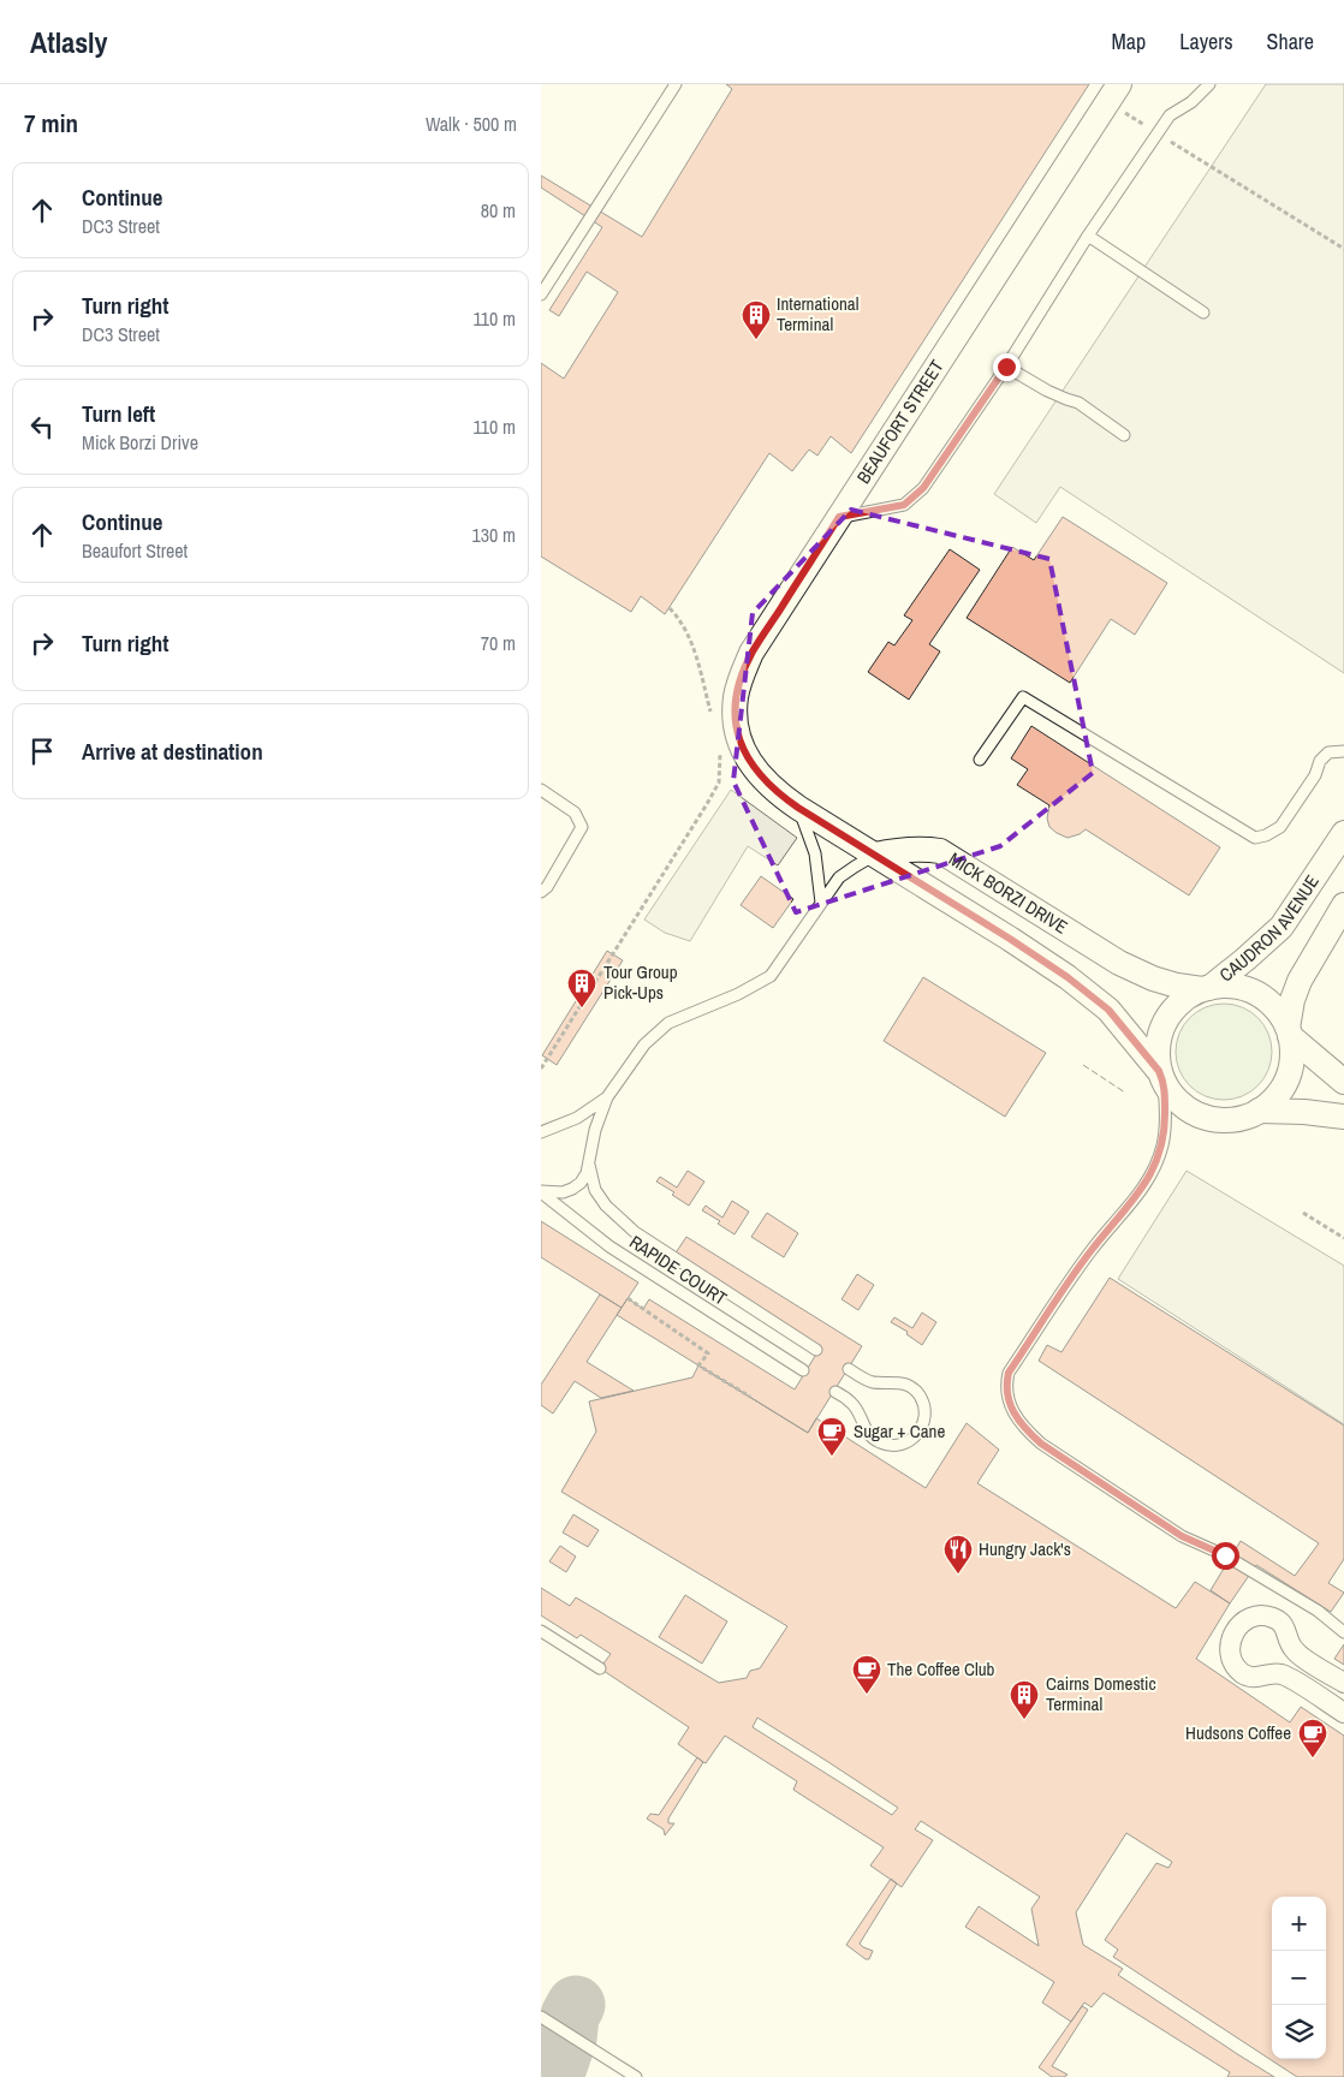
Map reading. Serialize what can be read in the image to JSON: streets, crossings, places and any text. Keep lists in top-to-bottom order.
{
  "streets": {
    "street": ["BEAUFORT STREET", "MICK BORZI DRIVE", "CAUDRON AVENUE"],
    "lane": ["RAPIDE COURT"]
  },
  "crossings": [
    ["BEAUFORT STREET", "MICK BORZI DRIVE"],
    ["MICK BORZI DRIVE", "CAUDRON AVENUE"]
  ],
  "places": {
    "building": ["International Terminal", "Tour Group Pick-Ups", "Cairns Domestic Terminal"],
    "cafe": ["Sugar + Cane", "The Coffee Club", "Hudsons Coffee"],
    "restaurant": ["Hungry Jack's"]
  },
  "page": {
    "header": "Atlasly",
    "nav": ["Map", "Layers", "Share"],
    "heading": ["7 min", "Walk · 500 m"],
    "list": [
      ["Continue", "DC3 Street", "80 m"],
      ["Turn right", "DC3 Street", "110 m"],
      ["Turn left", "Mick Borzi Drive", "110 m"],
      ["Continue", "Beaufort Street", "130 m"],
      ["Turn right", "70 m"],
      "Arrive at destination"
    ],
    "map_buttons": ["+", "−"]
  }
}
